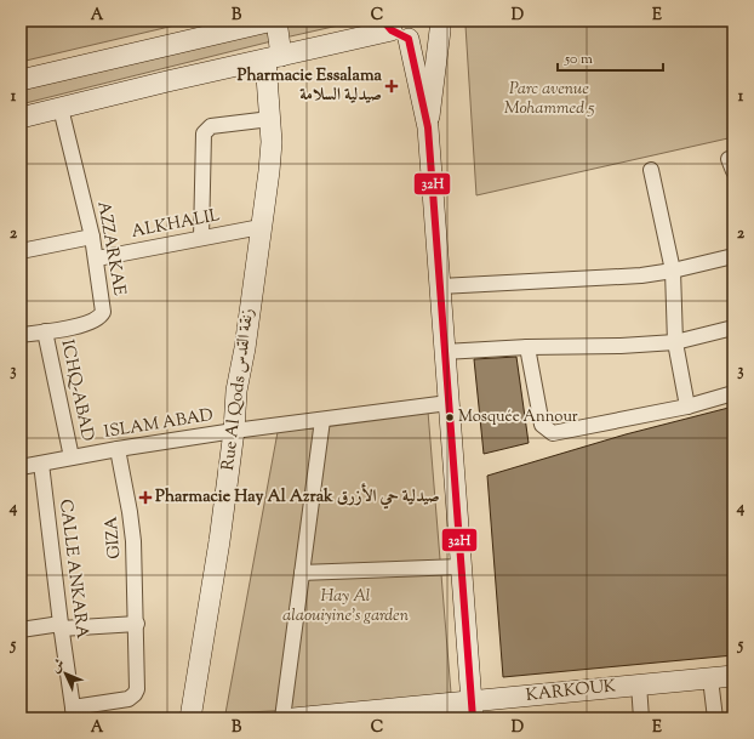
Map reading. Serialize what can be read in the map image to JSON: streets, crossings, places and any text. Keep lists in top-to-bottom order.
{
  "streets": {
    "main road": ["Rue Al Qods زنقة القدس", "KARKOUK"],
    "street": [
      "ALKHALIL",
      "AZZARKAE",
      "ICHQ-ABAD",
      "ISLAM ABAD",
      "GIZA",
      "CALLE ANKARA"
    ]
  },
  "crossings": [
    ["ALKHALIL", "AZZARKAE"],
    ["ALKHALIL", "Rue Al Qods زنقة القدس"],
    ["AZZARKAE", "ICHQ-ABAD"],
    ["Rue Al Qods زنقة القدس", "ISLAM ABAD"],
    ["ICHQ-ABAD", "ISLAM ABAD"],
    ["ISLAM ABAD", "GIZA"],
    ["ISLAM ABAD", "CALLE ANKARA"],
    ["GIZA", "CALLE ANKARA"]
  ],
  "parks": ["Parc avenue Mohammed 5", "Hay Al alaouiyine's garden"],
  "places": {
    "health": ["Pharmacie Essalama صيدلية السلامة", "Pharmacie Hay Al Azrak صيدلية حي الأزرق"],
    "other": ["Mosquée Annour"]
  },
  "lines": ["transit line 32H"],
  "scale_bar": "50 m",
  "north": "top left",
  "grid": {
    "columns": [
      "A",
      "B",
      "C",
      "D",
      "E"
    ],
    "rows": [
      "1",
      "2",
      "3",
      "4",
      "5"
    ]
  }
}
